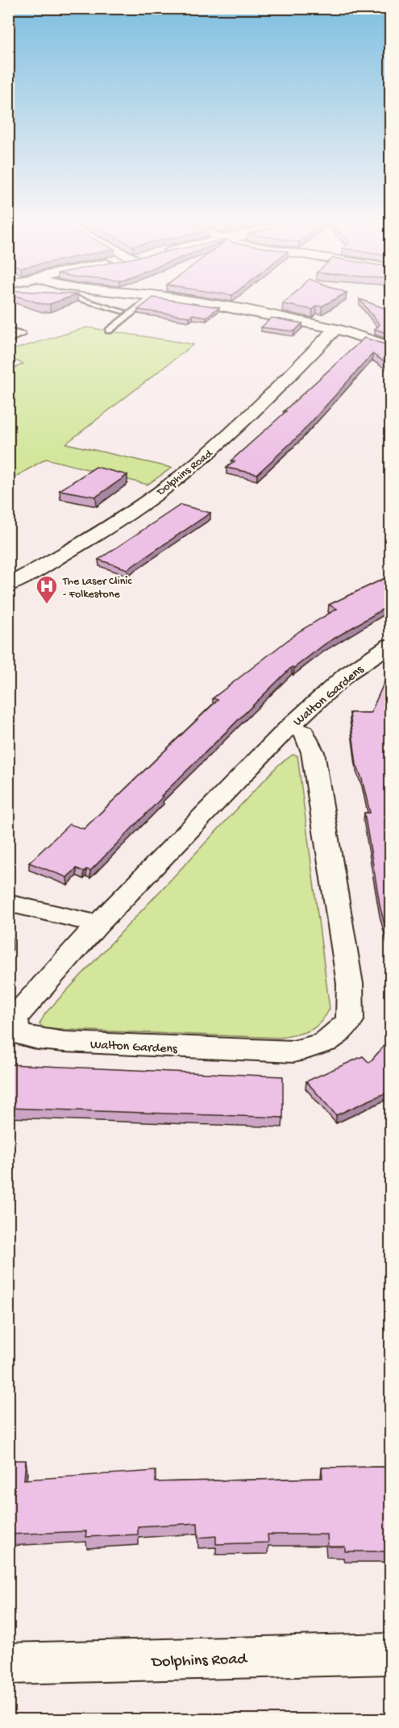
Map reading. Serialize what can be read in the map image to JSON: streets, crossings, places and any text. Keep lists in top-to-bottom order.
{
  "streets": {
    "street": ["Dolphins Road", "Walton Gardens"]
  },
  "places": {
    "hospital": ["The Laser Clinic - Folkestone"]
  }
}
